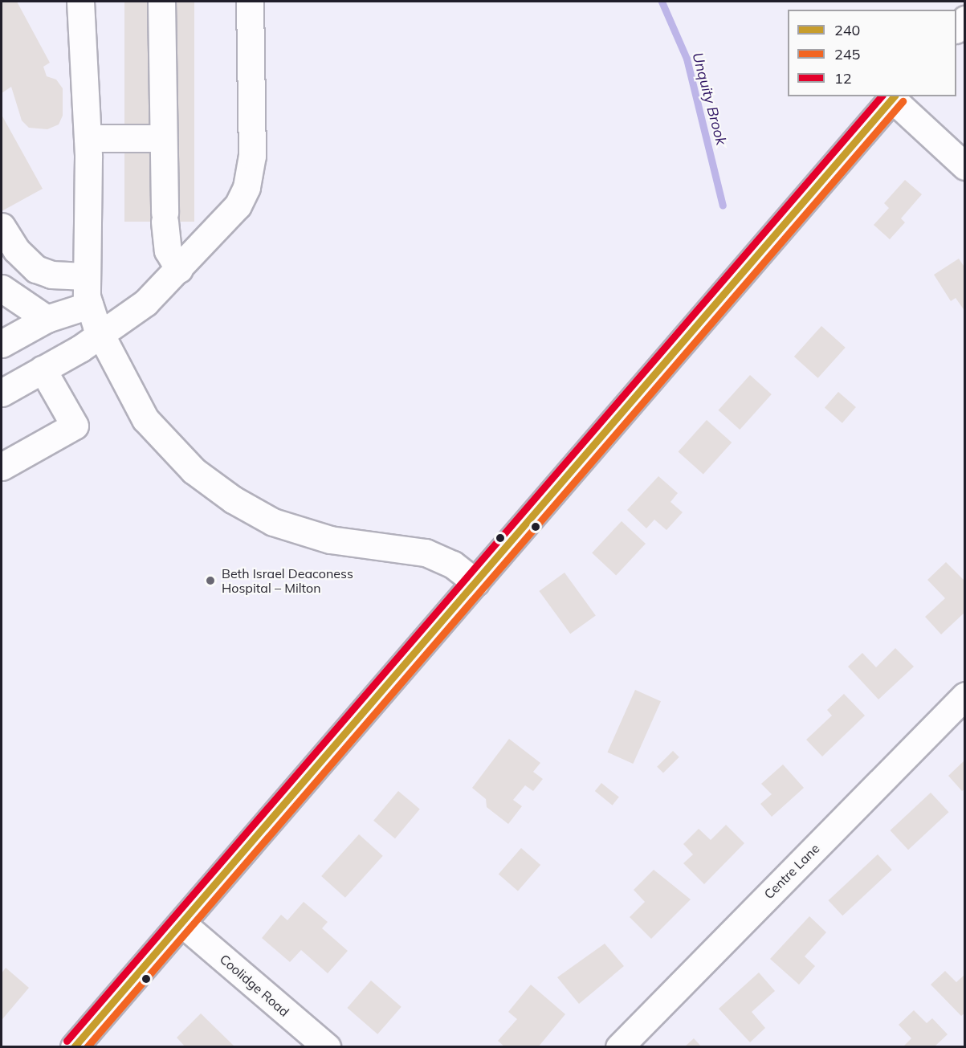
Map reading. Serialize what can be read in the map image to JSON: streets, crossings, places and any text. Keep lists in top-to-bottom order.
{
  "streets": {
    "main road": ["Centre Lane", "Coolidge Road"]
  },
  "water": ["Unquity Brook"],
  "places": ["Beth Israel Deaconess Hospital – Milton"],
  "lines": ["transit line 240", "transit line 12", "transit line 245"],
  "legend": ["240", "245", "12"]
}
